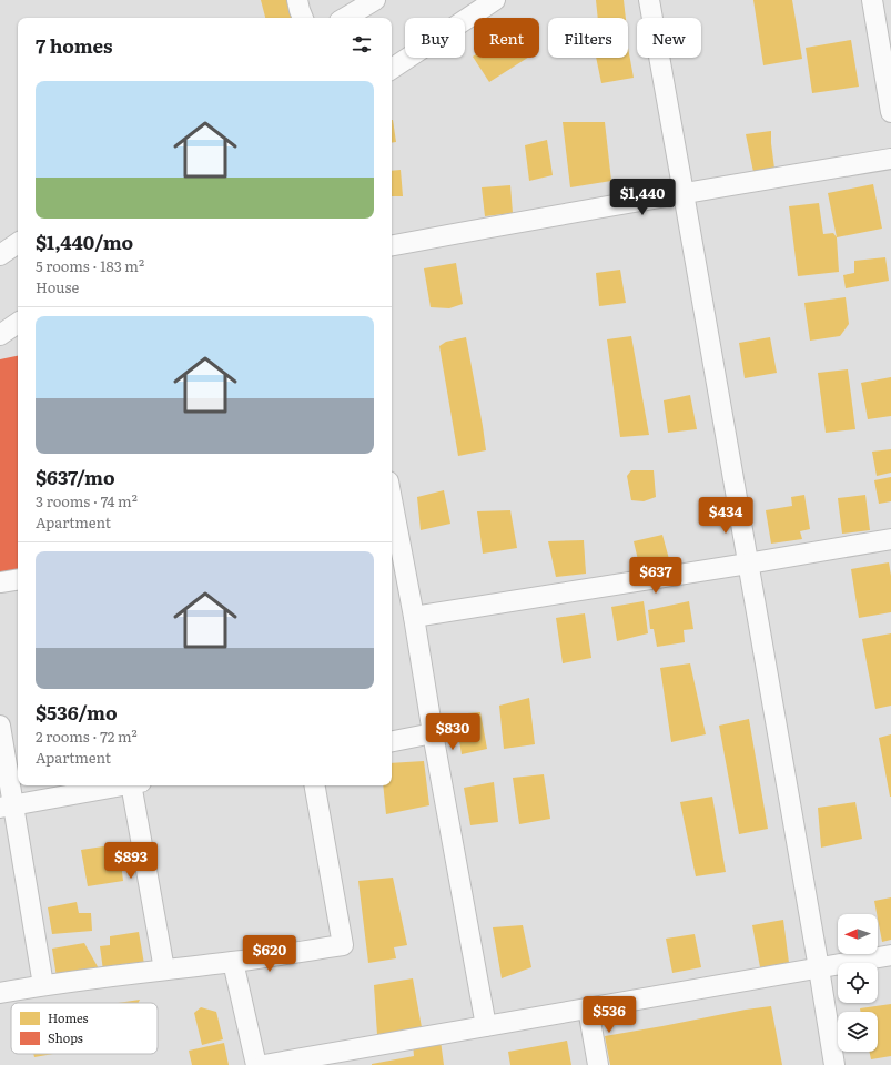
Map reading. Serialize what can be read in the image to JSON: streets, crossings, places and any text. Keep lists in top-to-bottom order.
{
  "legend": ["Homes", "Shops"],
  "north": "left",
  "page": {
    "chip": [
      "Buy",
      "Rent",
      "Filters",
      "New"
    ],
    "heading": "7 homes",
    "list": [
      {
        "name": "$1,440/mo",
        "note": "5 rooms · 183 m² · House"
      },
      {
        "name": "$637/mo",
        "note": "3 rooms · 74 m² · Apartment"
      },
      {
        "name": "$536/mo",
        "note": "2 rooms · 72 m² · Apartment"
      }
    ],
    "price": [
      "$1,440",
      "$434",
      "$637",
      "$830",
      "$893",
      "$620",
      "$536"
    ]
  }
}
